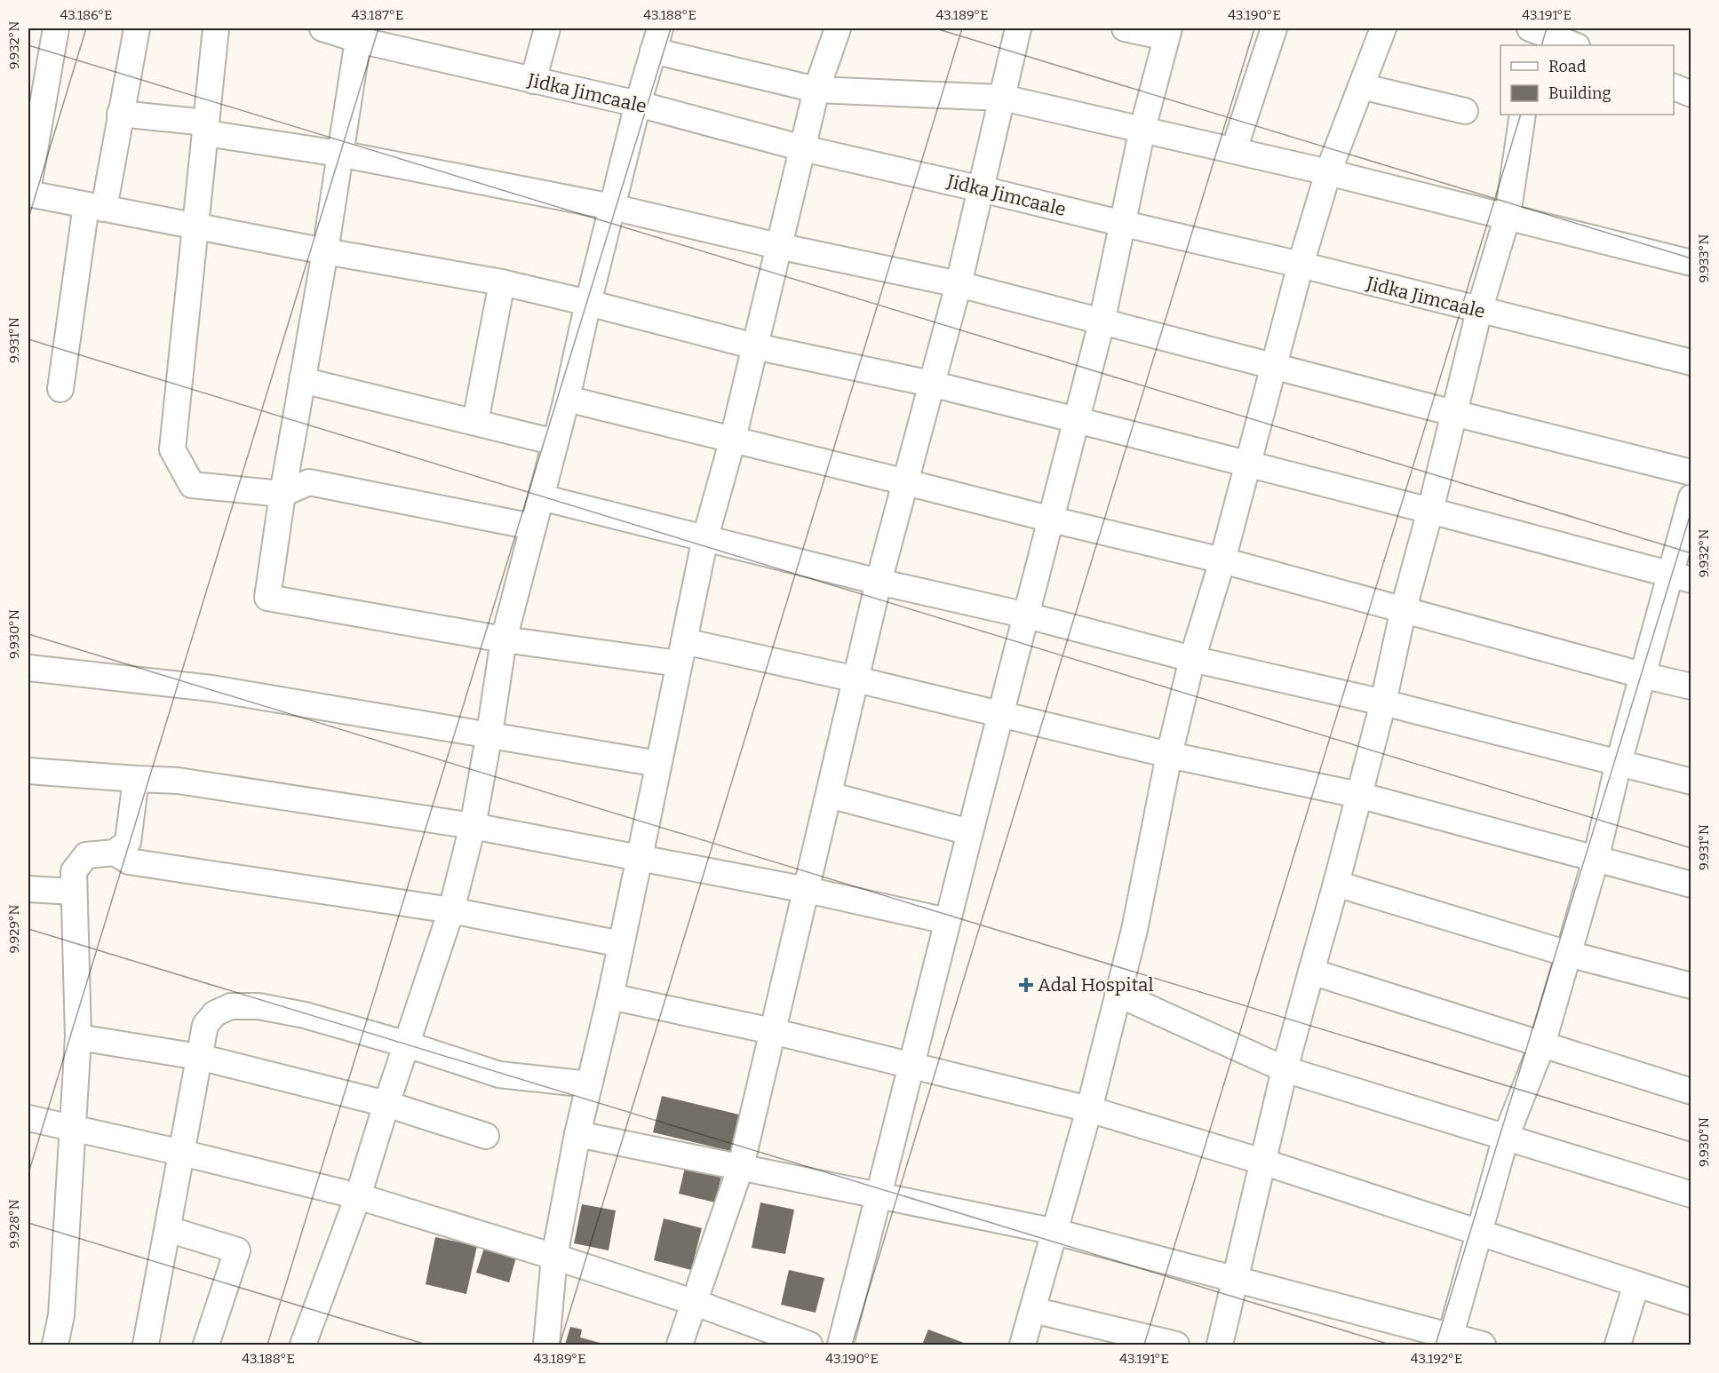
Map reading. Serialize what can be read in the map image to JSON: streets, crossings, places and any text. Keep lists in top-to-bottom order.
{
  "streets": {
    "street": ["Jidka Jimcaale"]
  },
  "places": {
    "health": ["Adal Hospital"]
  },
  "legend": ["Road", "Building"],
  "coordinates": [
    "43.186°E",
    "43.187°E",
    "43.188°E",
    "43.189°E",
    "43.190°E",
    "43.191°E",
    "9.932°N",
    "9.933°N",
    "9.931°N",
    "9.930°N",
    "9.929°N",
    "9.928°N",
    "43.192°E"
  ]
}
